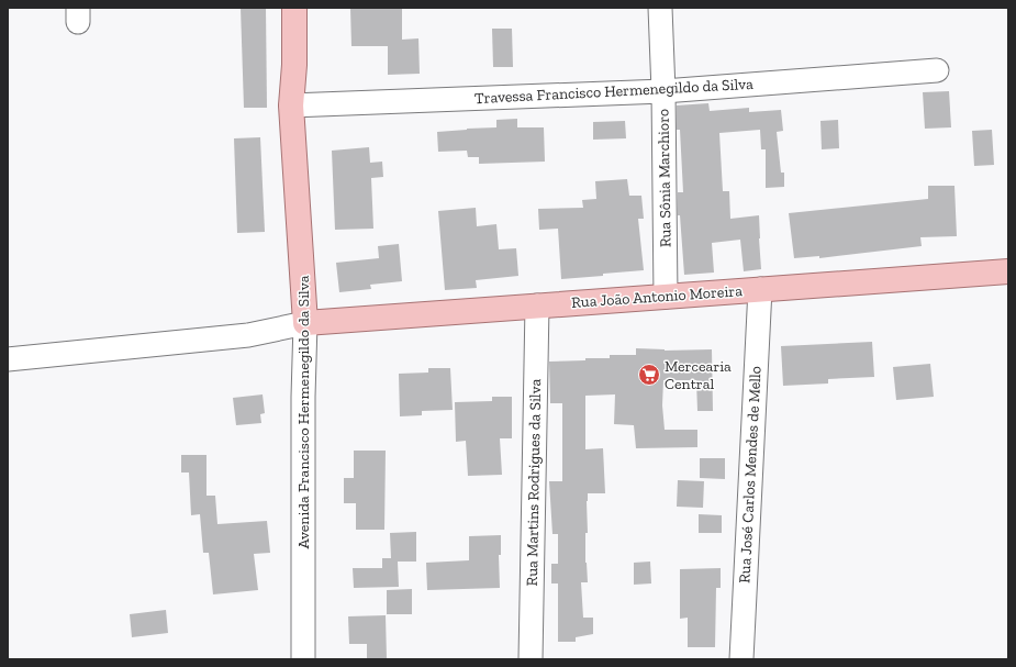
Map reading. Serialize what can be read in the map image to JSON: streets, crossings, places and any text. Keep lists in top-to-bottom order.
{
  "streets": {
    "main road": ["Rua João Antonio Moreira", "Avenida Francisco Hermenegildo da Silva"],
    "street": [
      "Travessa Francisco Hermenegildo da Silva",
      "Rua Sônia Marchioro",
      "Rua José Carlos Mendes de Mello",
      "Rua Martins Rodrigues da Silva"
    ]
  },
  "crossings": [
    ["Travessa Francisco Hermenegildo da Silva", "Rua Sônia Marchioro"],
    ["Travessa Francisco Hermenegildo da Silva", "Avenida Francisco Hermenegildo da Silva"],
    ["Rua Sônia Marchioro", "Rua João Antonio Moreira"],
    ["Rua João Antonio Moreira", "Avenida Francisco Hermenegildo da Silva"],
    ["Rua João Antonio Moreira", "Rua José Carlos Mendes de Mello"],
    ["Rua João Antonio Moreira", "Rua Martins Rodrigues da Silva"]
  ],
  "places": {
    "supermarket": ["Mercearia Central"]
  }
}
